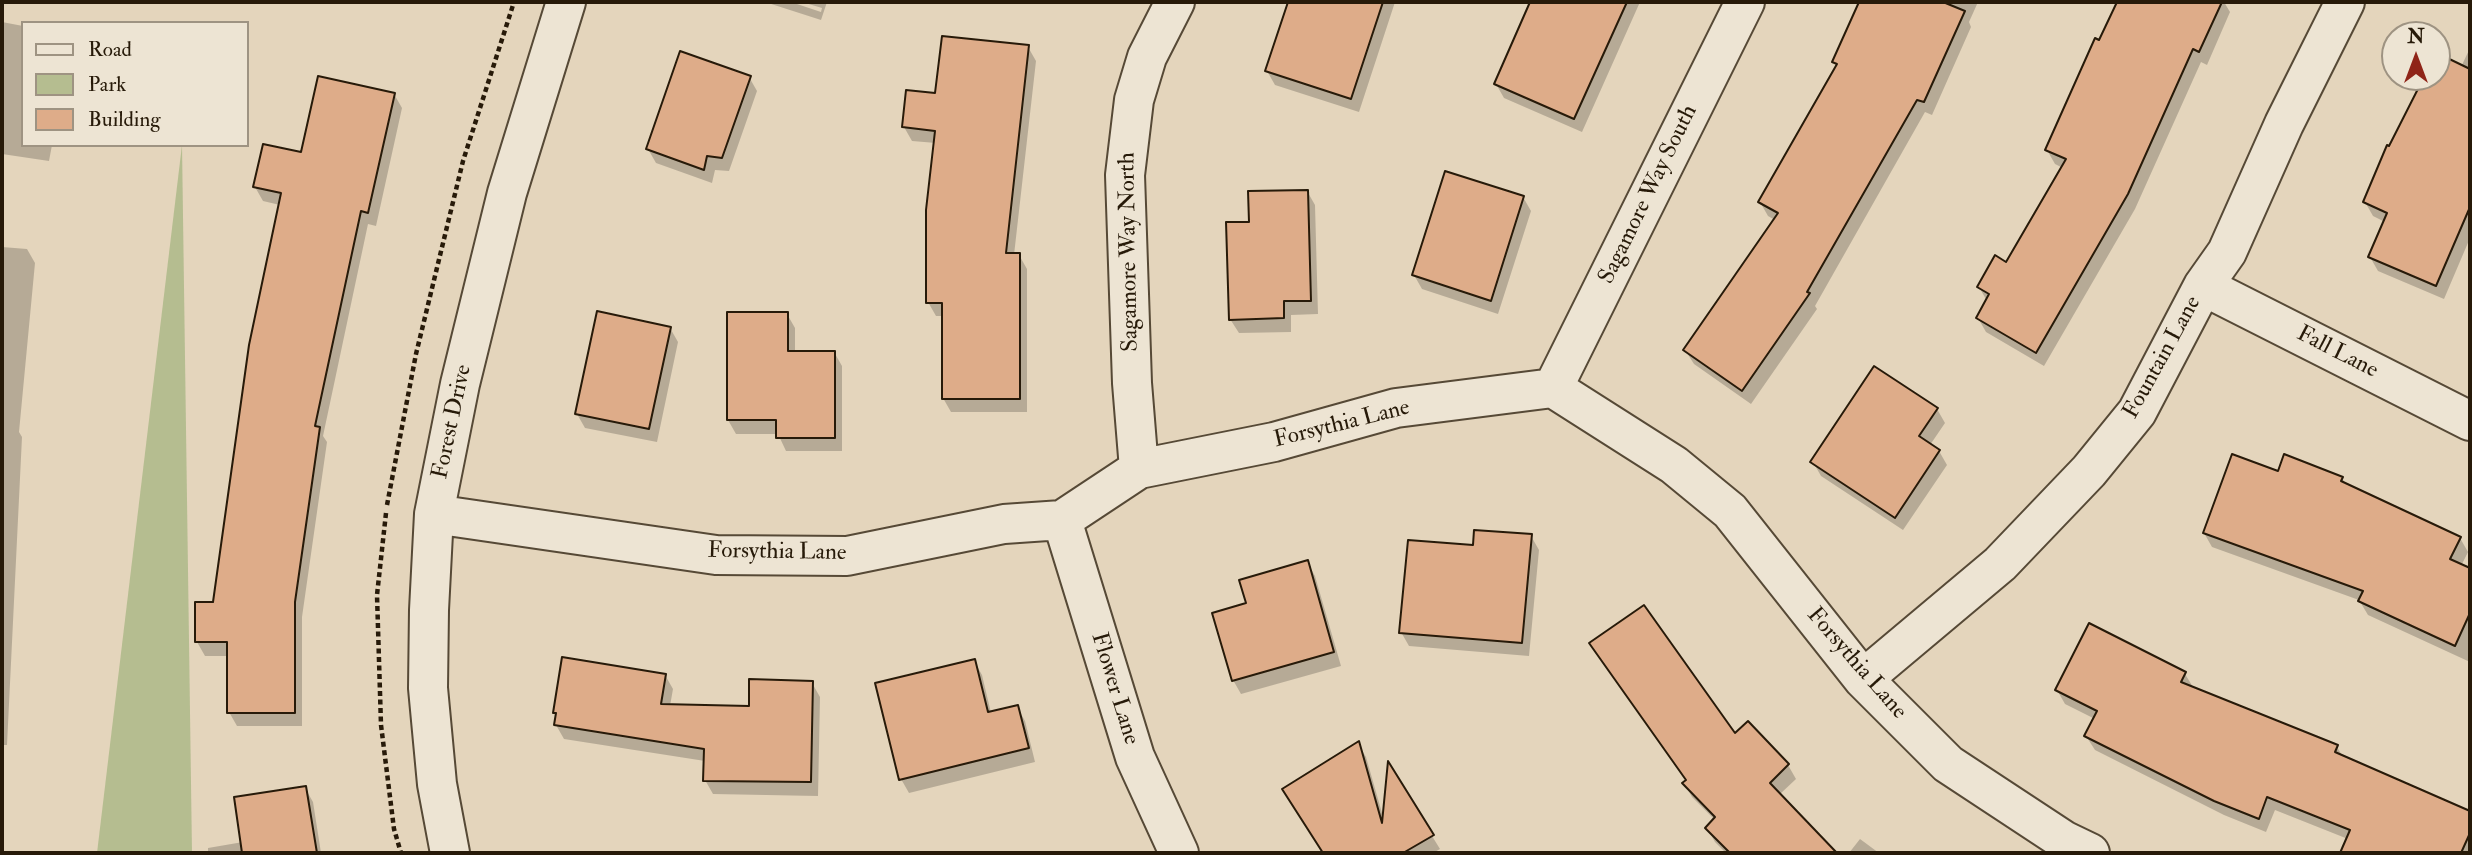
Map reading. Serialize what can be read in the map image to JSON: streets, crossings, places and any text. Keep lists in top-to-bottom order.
{
  "streets": {
    "street": [
      "Sagamore Way South",
      "Sagamore Way North",
      "Fall Lane",
      "Fountain Lane",
      "Forest Drive",
      "Forsythia Lane",
      "Flower Lane"
    ]
  },
  "crossings": [
    ["Sagamore Way South", "Forsythia Lane"],
    ["Sagamore Way North", "Forsythia Lane"],
    ["Fall Lane", "Fountain Lane"],
    ["Fountain Lane", "Forsythia Lane"],
    ["Forest Drive", "Forsythia Lane"],
    ["Forsythia Lane", "Flower Lane"]
  ],
  "legend": ["Road", "Park", "Building"],
  "north": "top"
}
